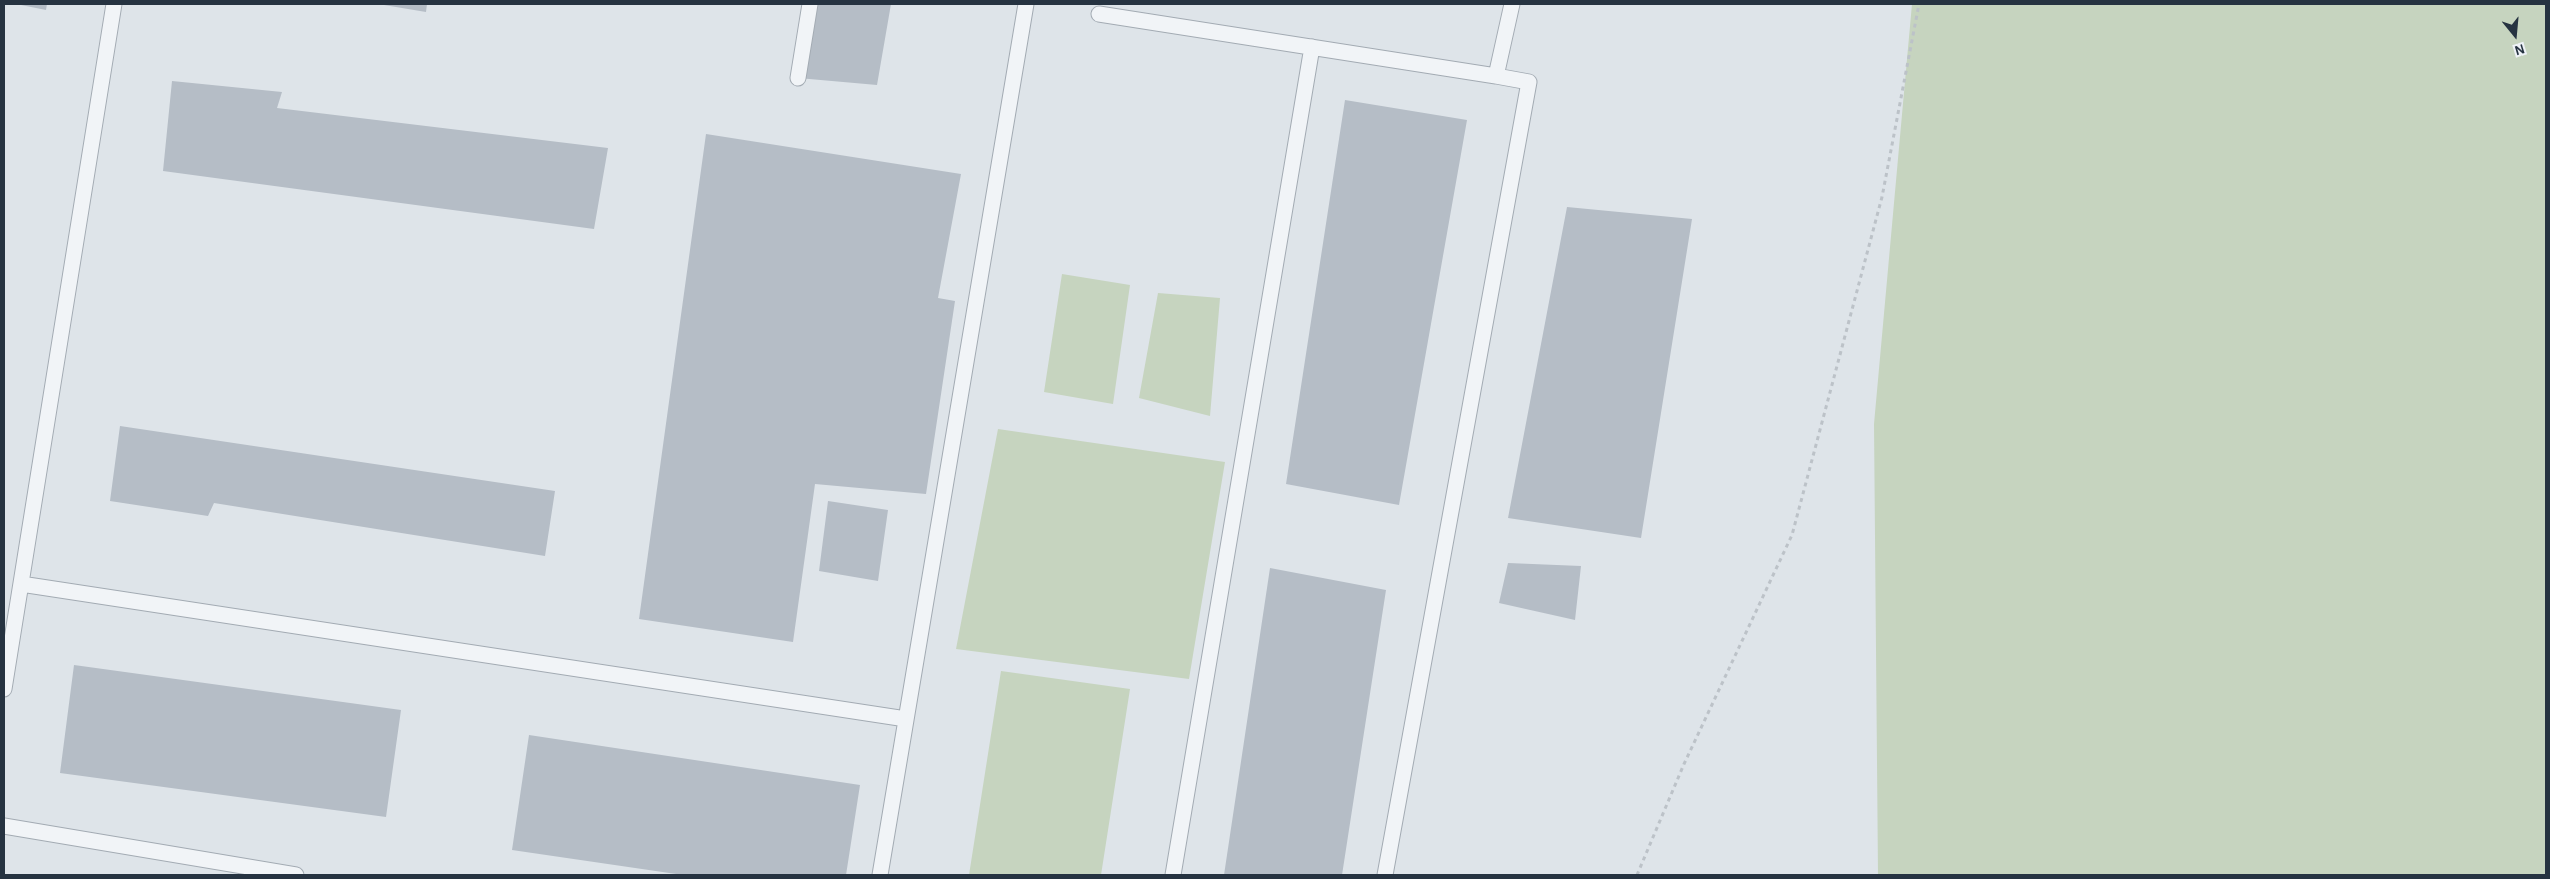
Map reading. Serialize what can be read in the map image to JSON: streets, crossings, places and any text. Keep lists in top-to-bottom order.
{
  "north": "bottom"
}
